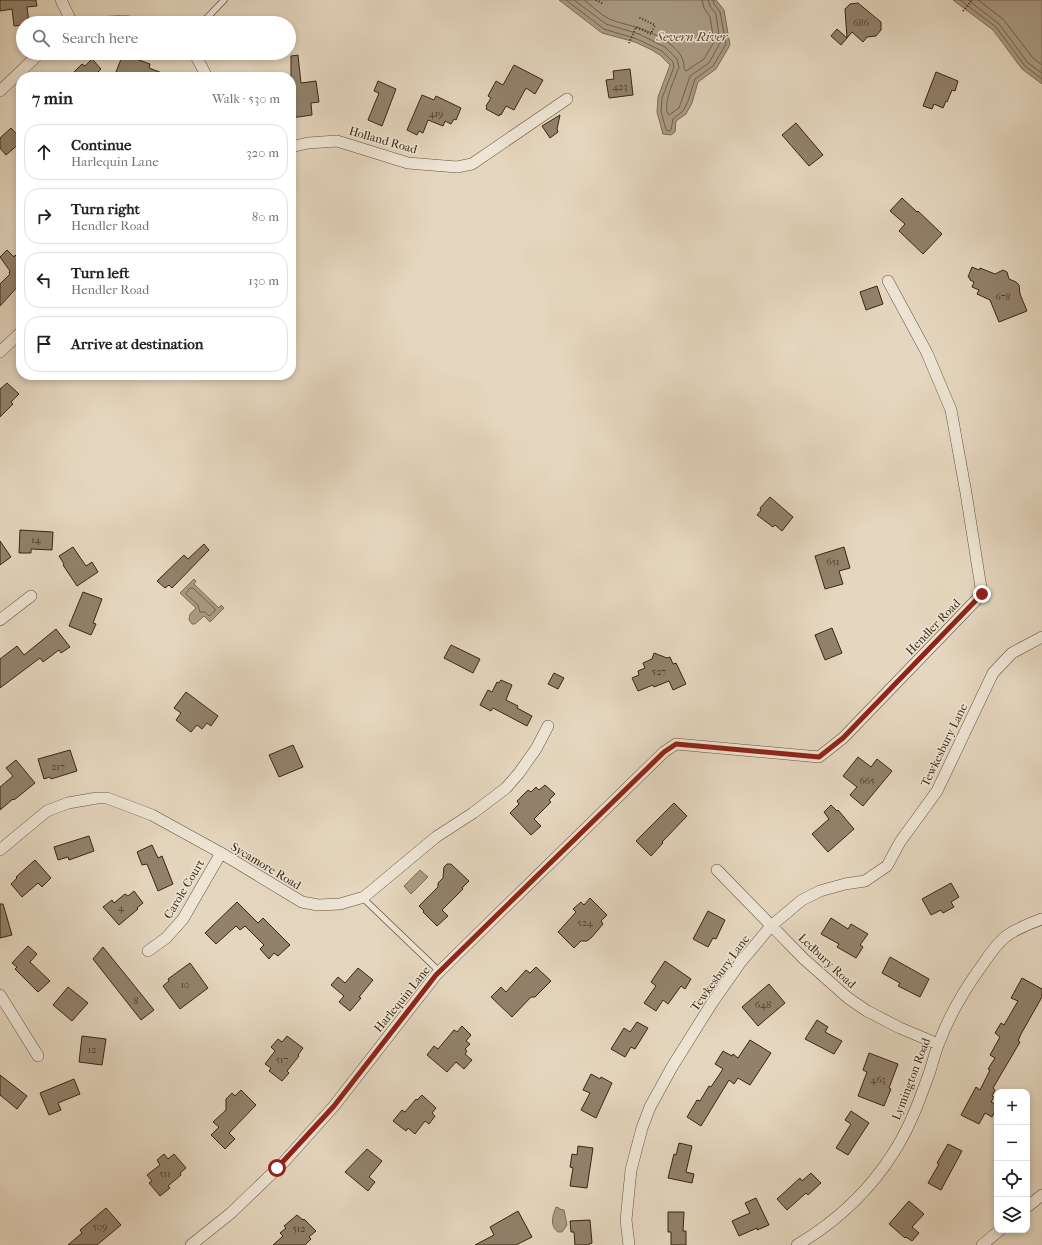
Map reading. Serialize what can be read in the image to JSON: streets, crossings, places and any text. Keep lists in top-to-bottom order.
{
  "streets": {
    "street": [
      "Holland Road",
      "Hendler Road",
      "Tewkesbury Lane",
      "Sycamore Road",
      "Carole Court",
      "Ledbury Road",
      "Harlequin Lane",
      "Lymington Road"
    ]
  },
  "crossings": [
    ["Hendler Road", "Harlequin Lane"],
    ["Tewkesbury Lane", "Ledbury Road"],
    ["Sycamore Road", "Carole Court"],
    ["Ledbury Road", "Lymington Road"]
  ],
  "water": ["Severn River"],
  "house_numbers": [
    "686",
    "423",
    "419",
    "678",
    "14",
    "651",
    "527",
    "217",
    "665",
    "4",
    "524",
    "10",
    "8",
    "648",
    "12",
    "517",
    "463",
    "511",
    "509",
    "512"
  ],
  "page": {
    "search": "Search here",
    "heading": ["7 min", "Walk · 530 m"],
    "list": [
      ["Continue", "Harlequin Lane", "320 m"],
      ["Turn right", "Hendler Road", "80 m"],
      ["Turn left", "Hendler Road", "130 m"],
      "Arrive at destination"
    ],
    "map_buttons": ["+", "−"]
  }
}
